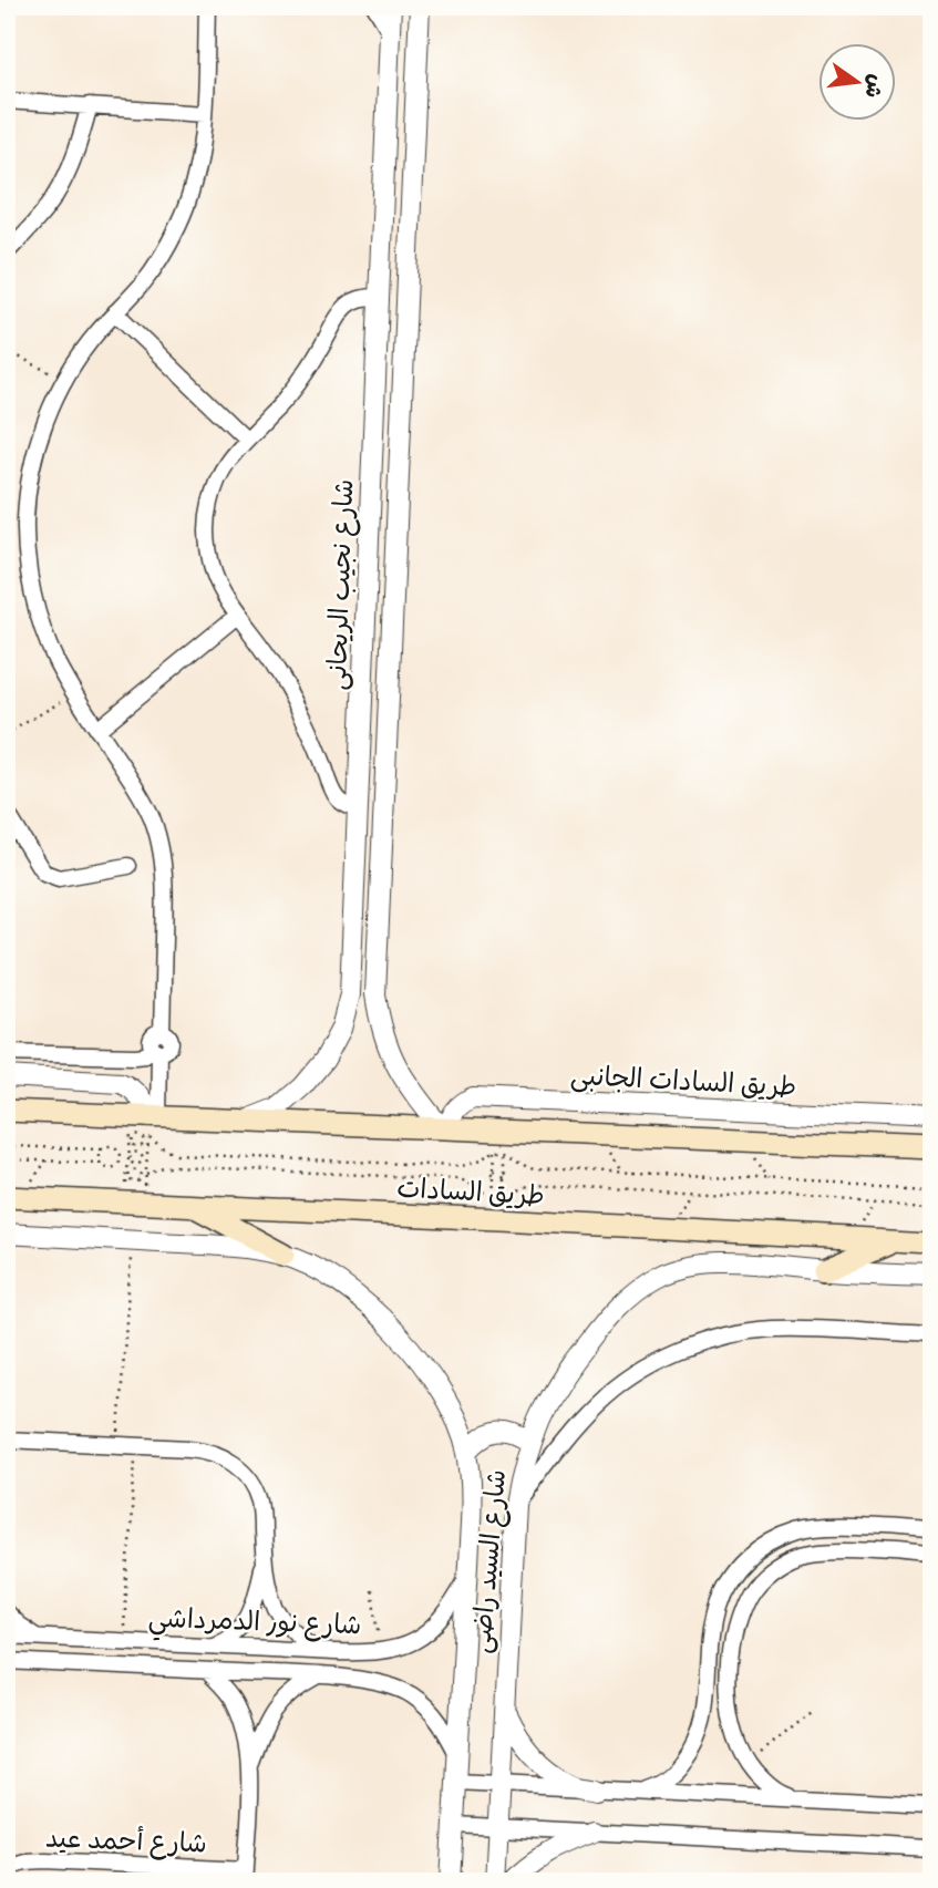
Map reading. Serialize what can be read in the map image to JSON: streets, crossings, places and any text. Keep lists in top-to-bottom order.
{
  "streets": {
    "main road": ["طريق السادات"],
    "street": [
      "شارع نجيب الريحانى",
      "طريق السادات الجانبى",
      "شارع السيد راضى",
      "شارع نور الدمرداشي",
      "شارع أحمد عيد"
    ]
  },
  "crossings": [
    ["شارع نجيب الريحانى", "طريق السادات الجانبى"],
    ["شارع السيد راضى", "شارع نور الدمرداشي"]
  ],
  "north": "right"
}
